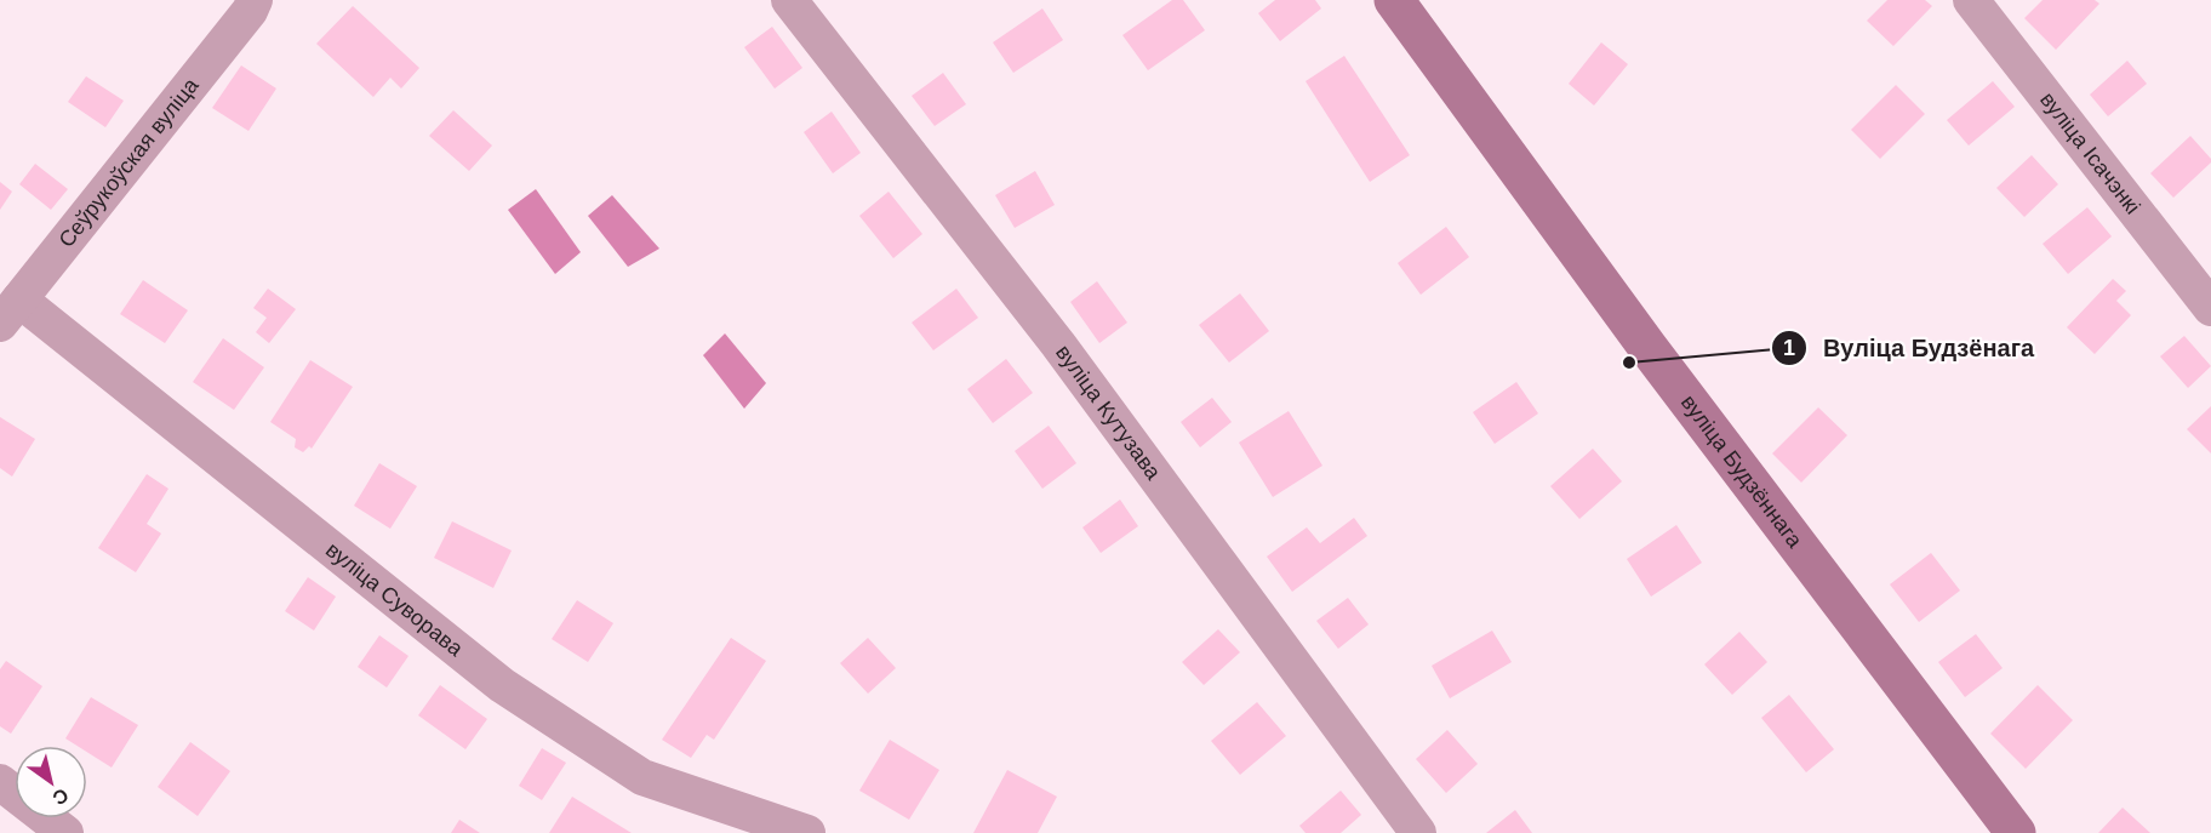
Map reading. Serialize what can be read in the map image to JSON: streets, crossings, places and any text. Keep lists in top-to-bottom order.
{
  "streets": {
    "street": [
      "вуліца Ісачэнкі",
      "Сеўрукоўская вуліца",
      "вуліца Кутузава",
      "вуліца Будзённага",
      "вуліца Суворава"
    ]
  },
  "crossings": [
    ["Сеўрукоўская вуліца", "вуліца Суворава"]
  ],
  "places": ["Вуліца Будзёнага"],
  "north": "bottom right"
}
